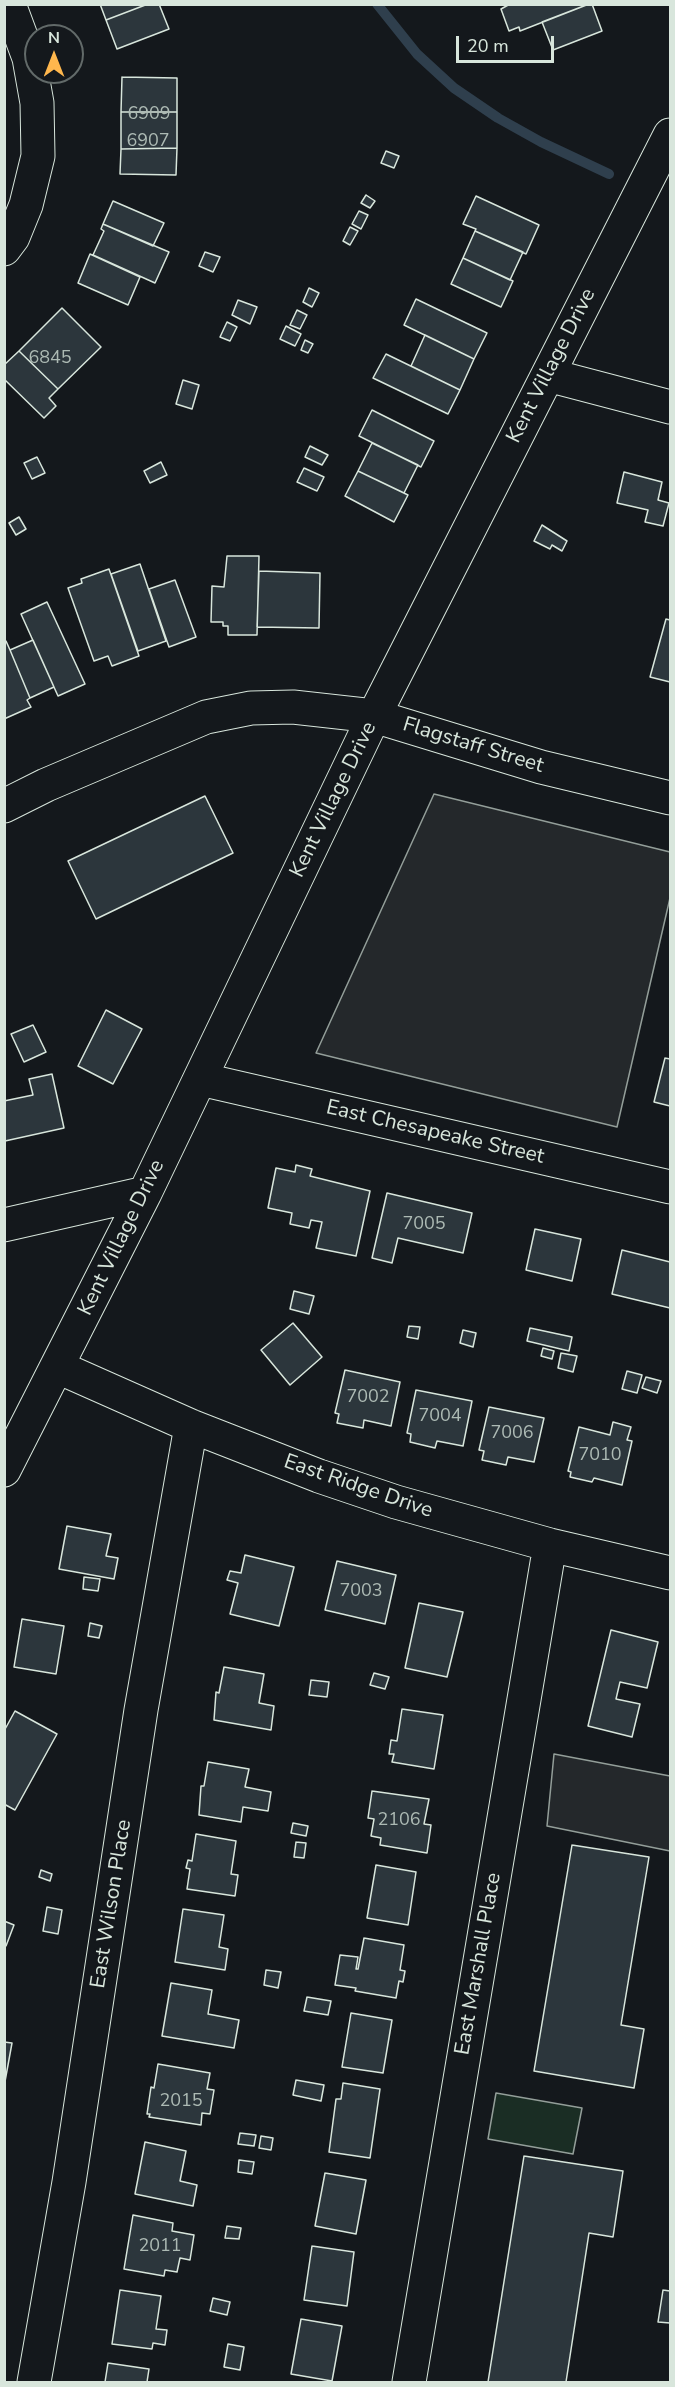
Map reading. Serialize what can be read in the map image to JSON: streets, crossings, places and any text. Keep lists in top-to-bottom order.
{
  "streets": {
    "street": [
      "Kent Village Drive",
      "Flagstaff Street",
      "East Chesapeake Street",
      "East Ridge Drive",
      "East Wilson Place",
      "East Marshall Place"
    ]
  },
  "crossings": [
    ["Kent Village Drive", "Flagstaff Street"],
    ["Kent Village Drive", "East Chesapeake Street"],
    ["Kent Village Drive", "East Ridge Drive"],
    ["East Ridge Drive", "East Wilson Place"],
    ["East Ridge Drive", "East Marshall Place"]
  ],
  "house_numbers": [
    "6909",
    "6907",
    "6845",
    "7005",
    "7002",
    "7004",
    "7006",
    "7010",
    "7003",
    "2106",
    "2015",
    "2011"
  ],
  "scale_bar": "20 m",
  "north": "top"
}
